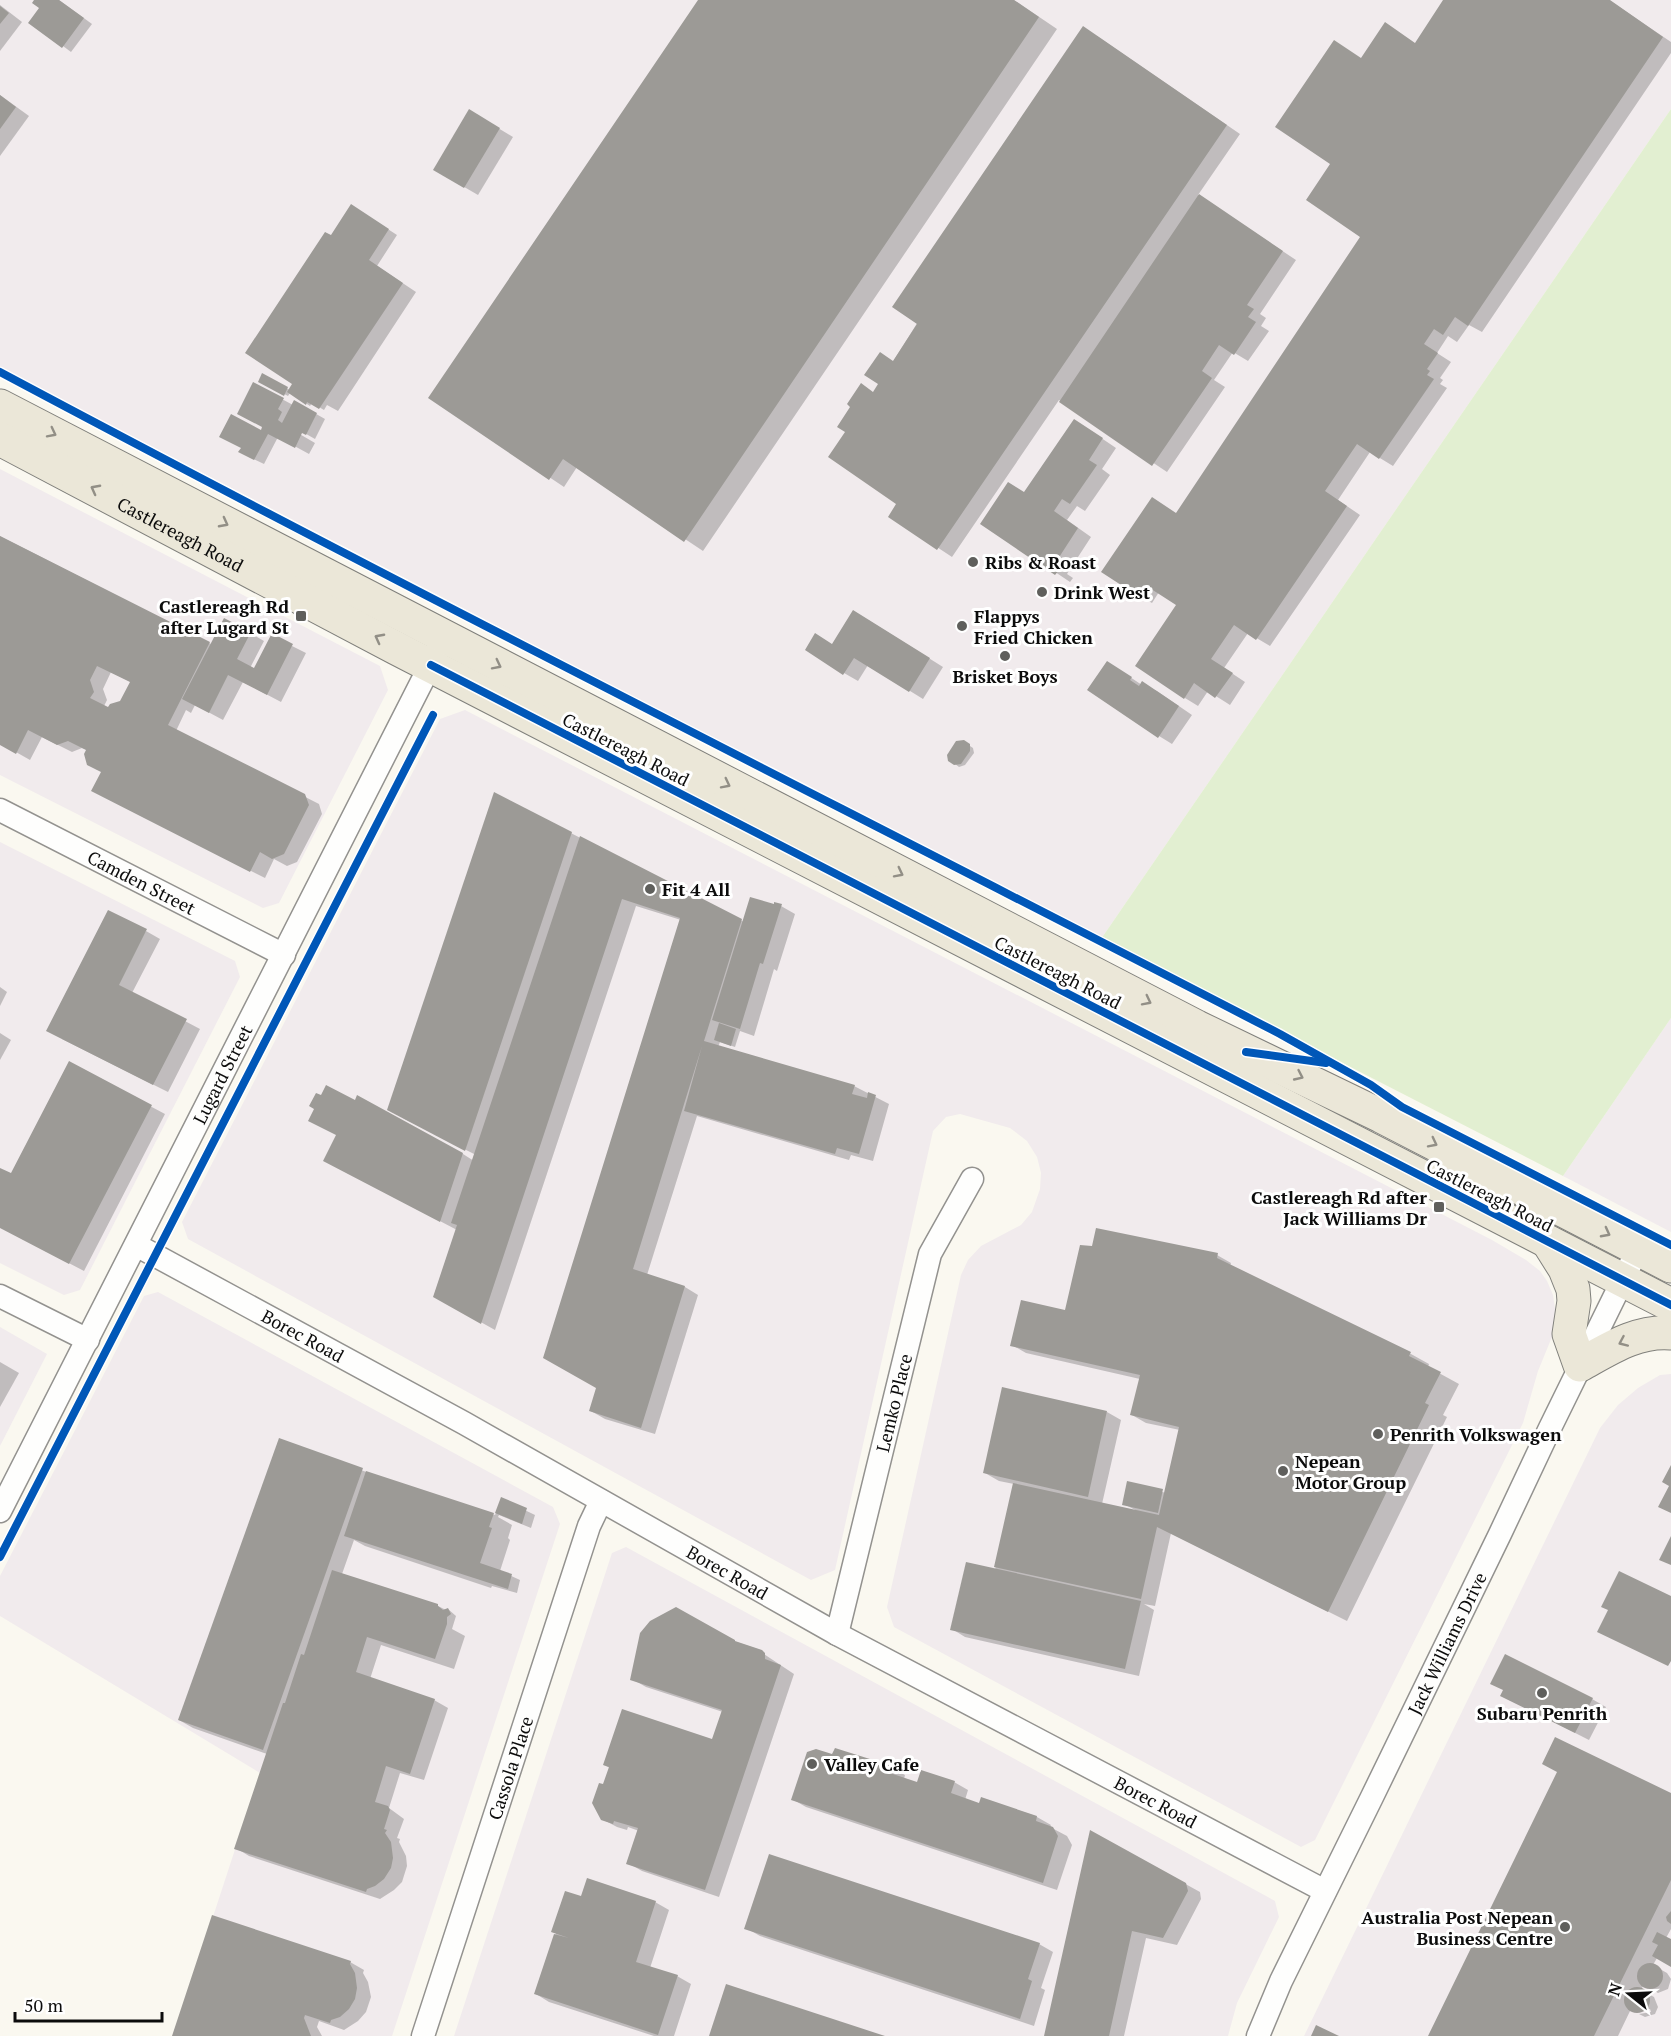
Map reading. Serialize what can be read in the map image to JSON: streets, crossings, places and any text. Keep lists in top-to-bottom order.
{
  "streets": {
    "main road": ["Castlereagh Road"],
    "street": [
      "Camden Street",
      "Lugard Street",
      "Borec Road",
      "Lemko Place",
      "Jack Williams Drive",
      "Cassola Place"
    ]
  },
  "crossings": [
    ["Castlereagh Road", "Lugard Street"],
    ["Castlereagh Road", "Jack Williams Drive"],
    ["Camden Street", "Lugard Street"],
    ["Lugard Street", "Borec Road"],
    ["Borec Road", "Lemko Place"],
    ["Borec Road", "Jack Williams Drive"],
    ["Borec Road", "Cassola Place"]
  ],
  "places": {
    "other": [
      "Ribs & Roast",
      "Drink West",
      "Flappys Fried Chicken",
      "Brisket Boys",
      "Fit 4 All",
      "Penrith Volkswagen",
      "Nepean Motor Group",
      "Subaru Penrith",
      "Valley Cafe",
      "Australia Post Nepean Business Centre"
    ],
    "transit": ["Castlereagh Rd after Lugard St", "Castlereagh Rd after Jack Williams Dr"]
  },
  "scale_bar": "50 m",
  "north": "left"
}
